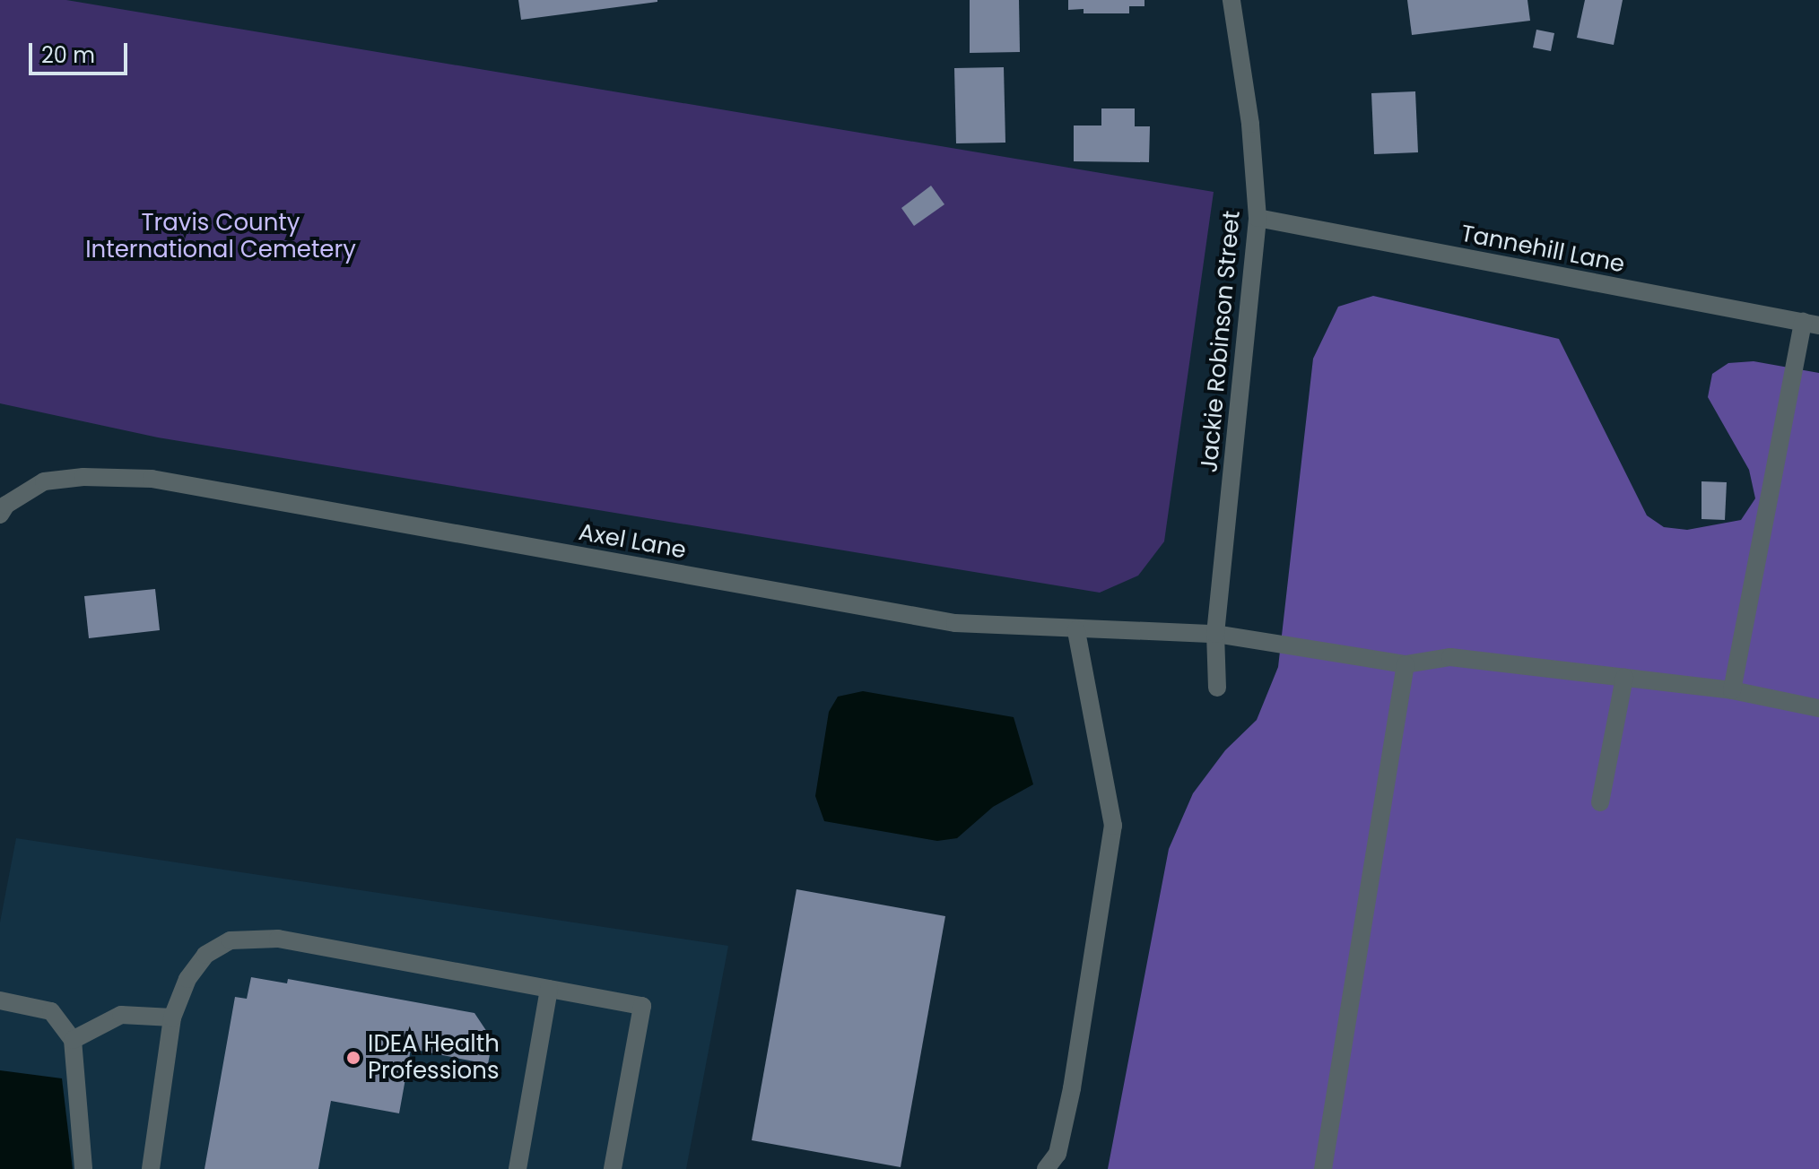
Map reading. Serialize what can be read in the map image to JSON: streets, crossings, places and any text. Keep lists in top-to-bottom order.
{
  "streets": {
    "street": ["Tannehill Lane", "Jackie Robinson Street", "Axel Lane"]
  },
  "crossings": [
    ["Tannehill Lane", "Jackie Robinson Street"],
    ["Jackie Robinson Street", "Axel Lane"]
  ],
  "parks": ["Travis County International Cemetery"],
  "places": ["IDEA Health Professions"],
  "scale_bar": "20 m"
}
